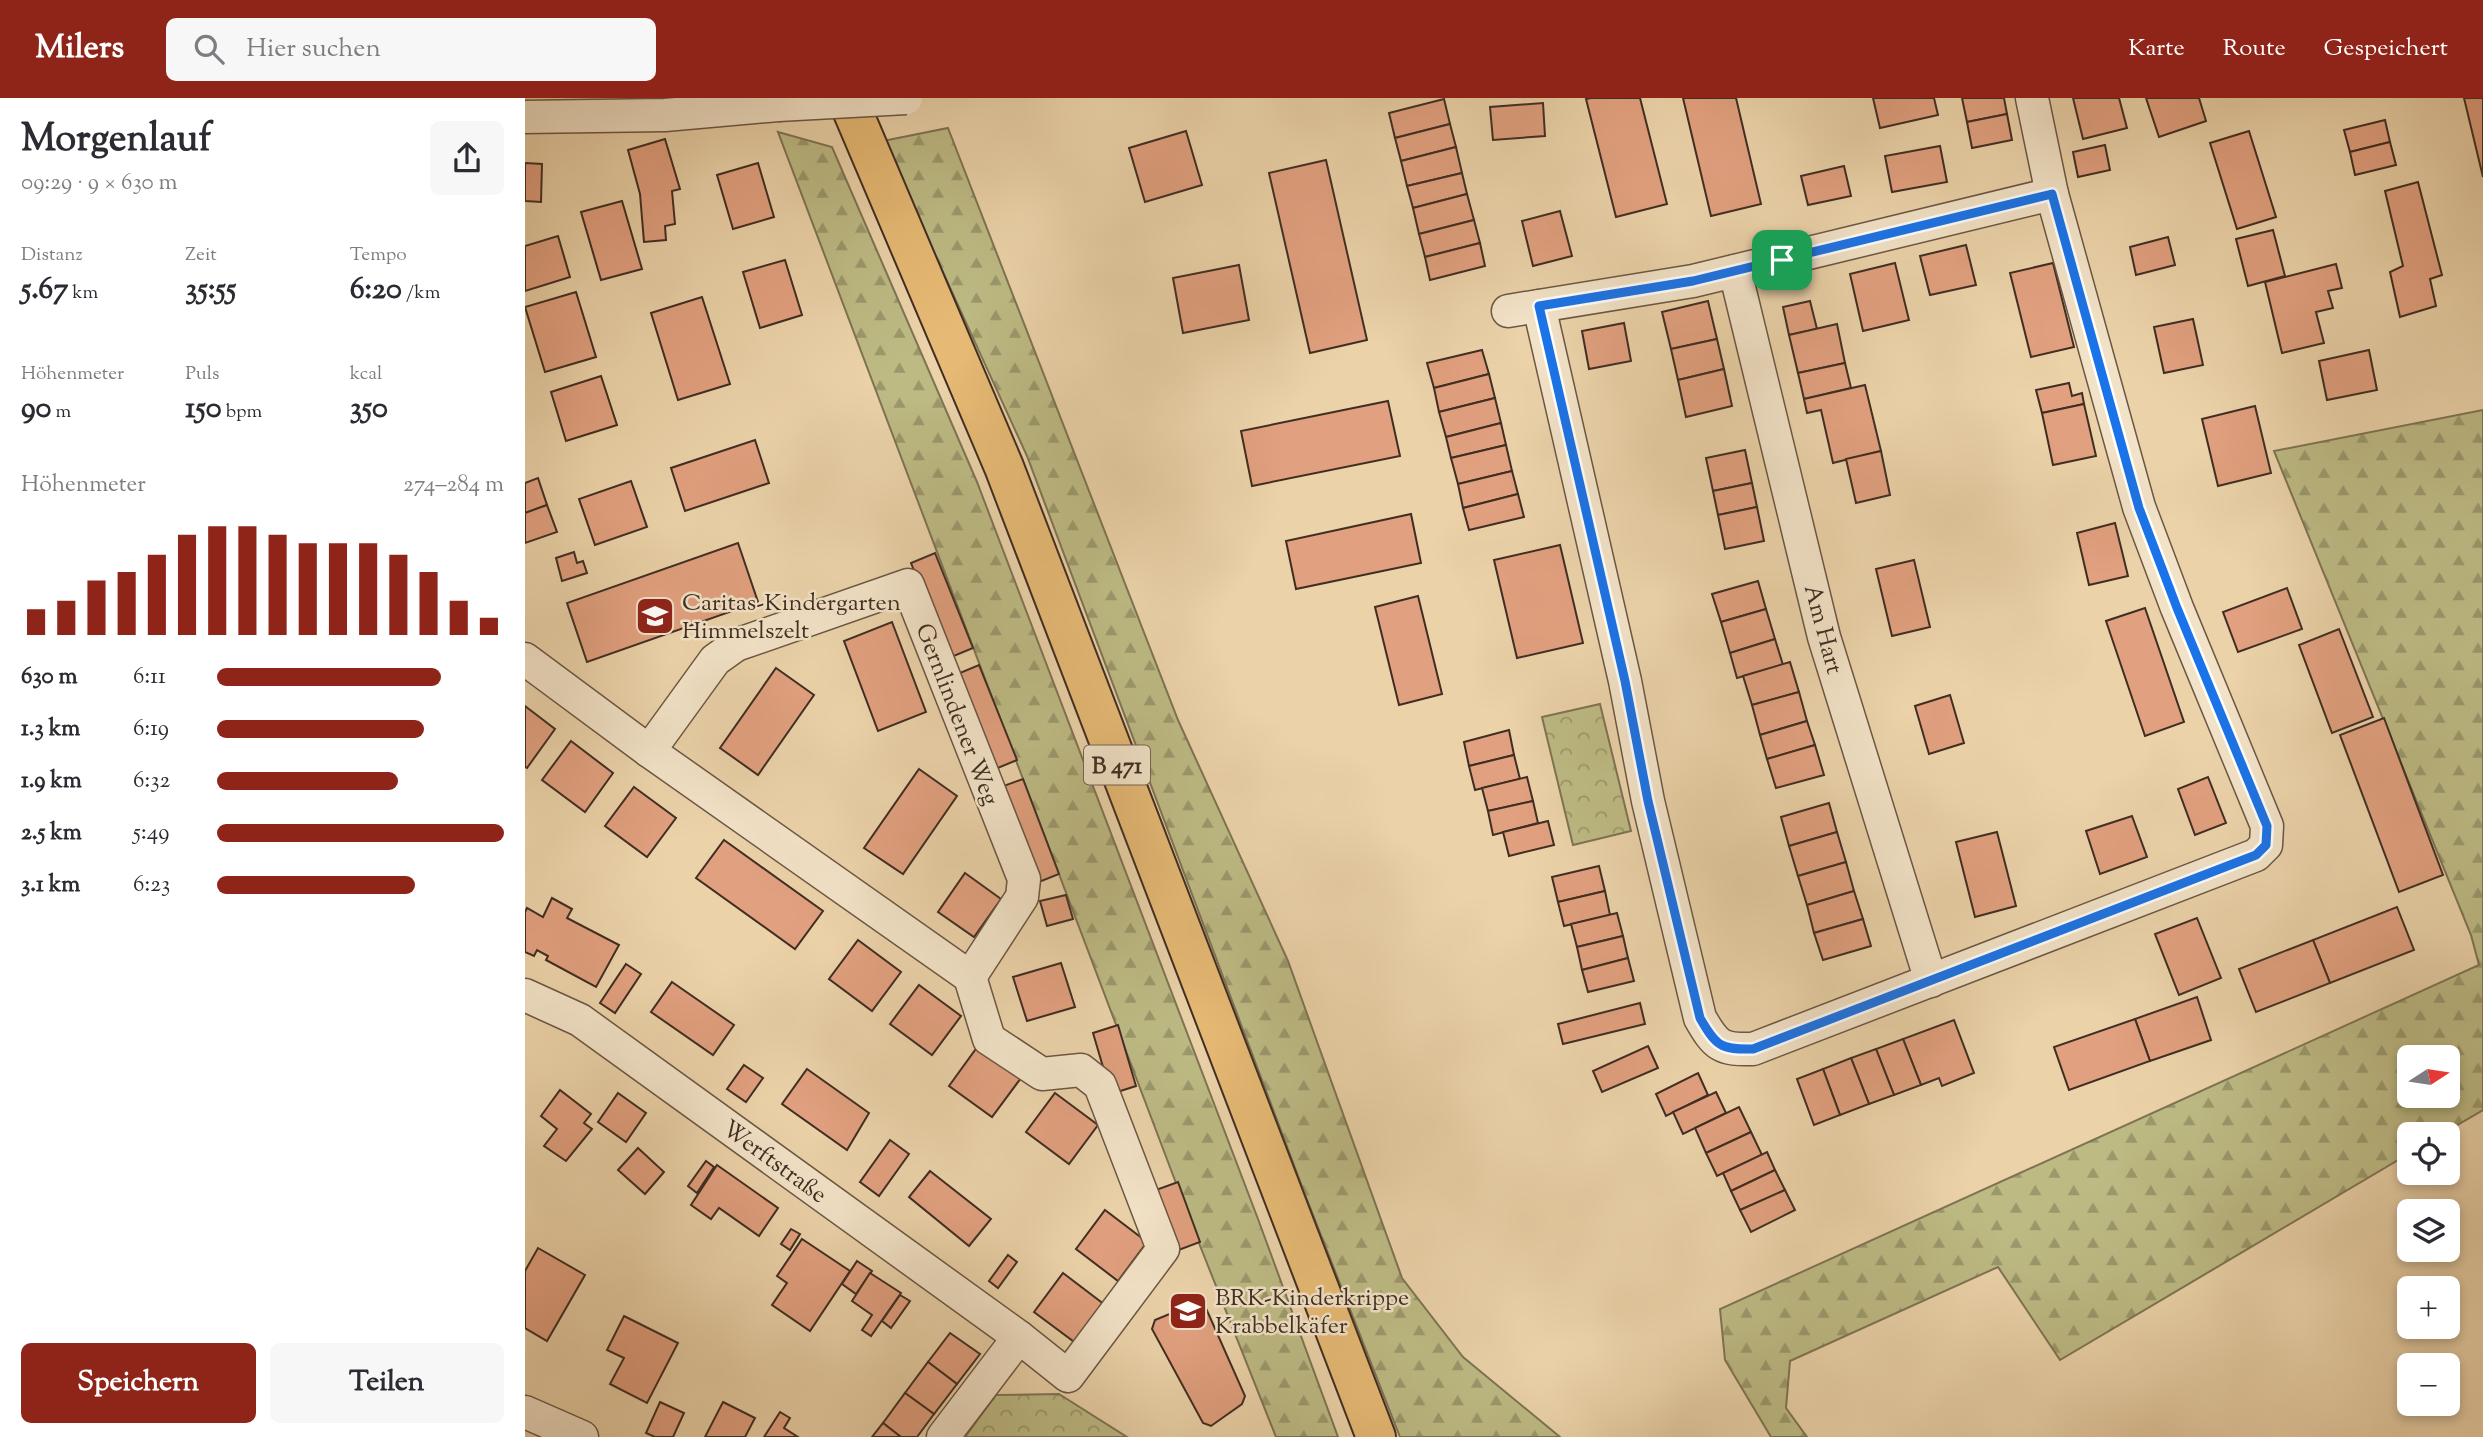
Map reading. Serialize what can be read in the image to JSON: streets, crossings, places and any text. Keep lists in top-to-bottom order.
{
  "streets": {
    "highway": ["B 471"],
    "street": ["Am Hart", "Gernlindener Weg", "Werftstraße"]
  },
  "crossings": [
    ["Gernlindener Weg", "Werftstraße"]
  ],
  "places": {
    "school or university": ["Caritas-Kindergarten Himmelszelt", "BRK-Kinderkrippe Krabbelkäfer"]
  },
  "north": "right",
  "page": {
    "header": "Milers",
    "search": "Hier suchen",
    "nav": ["Karte", "Route", "Gespeichert"],
    "heading": ["Morgenlauf", "09:29 · 9 × 630 m"],
    "stats": [
      ["Distanz", "5.67 km"],
      ["Zeit", "35:55"],
      ["Tempo", "6:20 /km"],
      ["Höhenmeter", "90 m"],
      ["Puls", "150 bpm"],
      ["kcal", "350"]
    ],
    "chart": ["Höhenmeter", "274–284 m"],
    "list": [
      {
        "name": "630 m",
        "note": "6:11"
      },
      {
        "name": "1.3 km",
        "note": "6:19"
      },
      {
        "name": "1.9 km",
        "note": "6:32"
      },
      {
        "name": "2.5 km",
        "note": "5:49"
      },
      {
        "name": "3.1 km",
        "note": "6:23"
      }
    ],
    "map_buttons": ["+", "−"],
    "buttons": ["Speichern", "Teilen"]
  }
}
